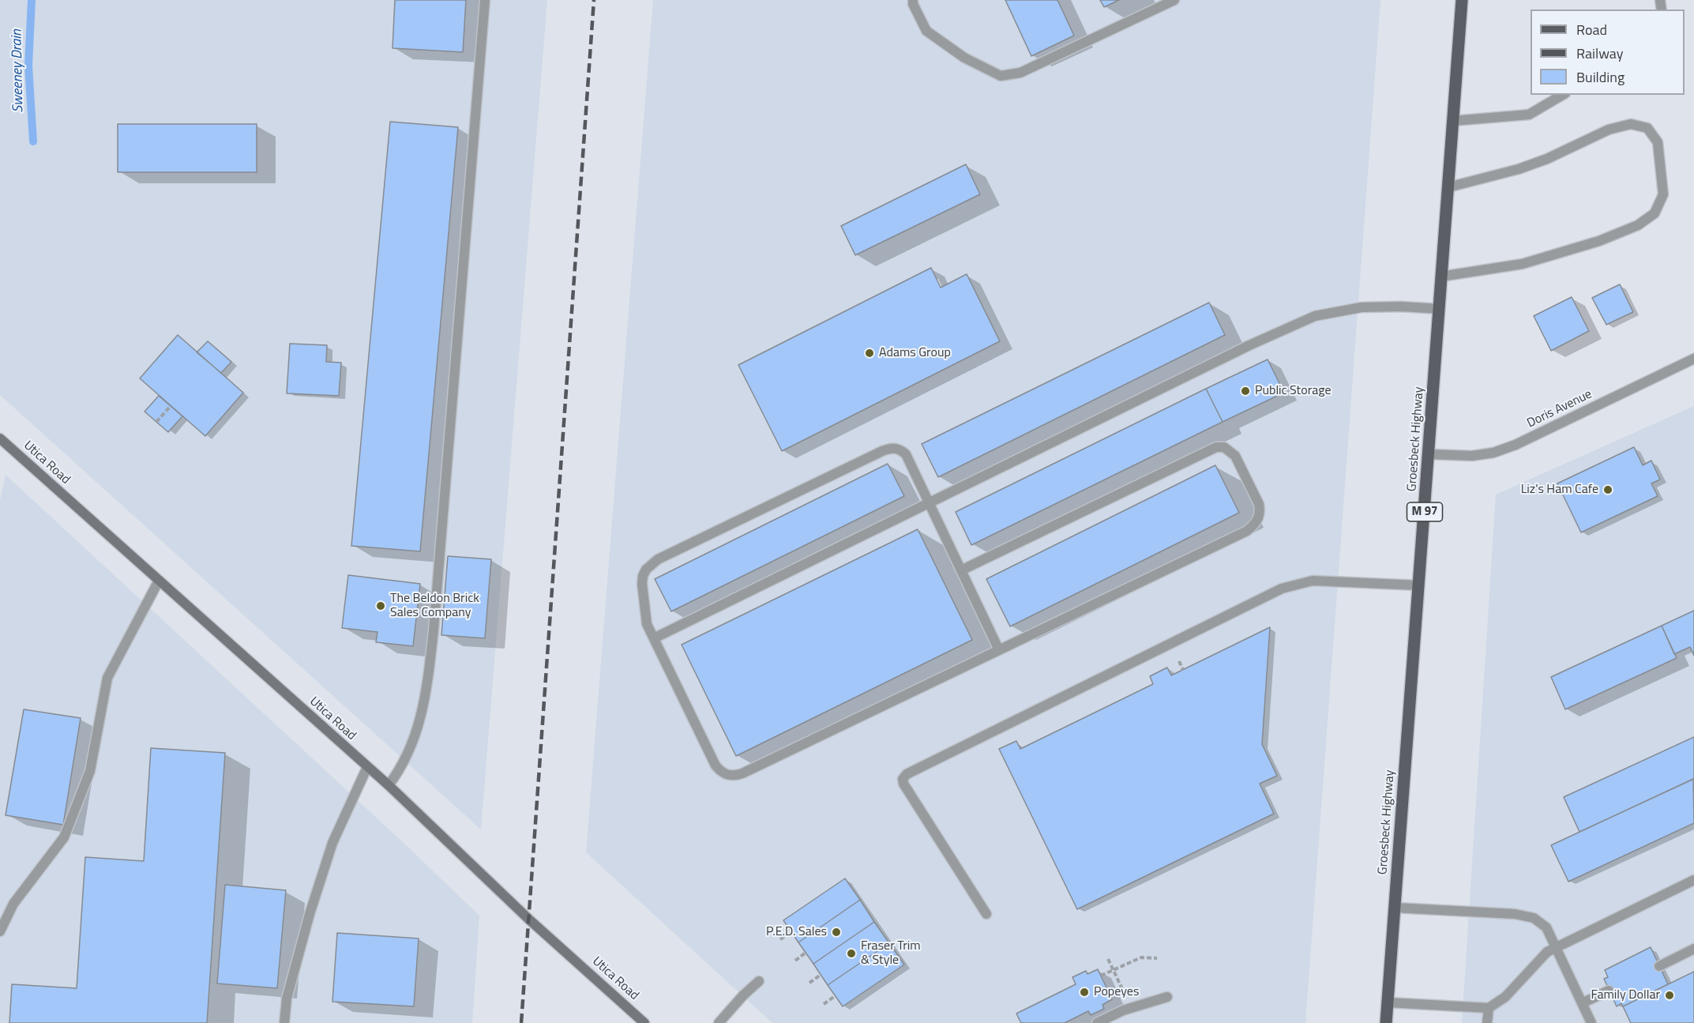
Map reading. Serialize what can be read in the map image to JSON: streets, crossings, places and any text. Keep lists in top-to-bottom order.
{
  "streets": {
    "main road": ["Groesbeck Highway", "Utica Road", "M 97"],
    "street": ["Doris Avenue"]
  },
  "crossings": [
    ["Doris Avenue", "Groesbeck Highway"]
  ],
  "water": ["Sweeney Drain"],
  "places": [
    "Adams Group",
    "Public Storage",
    "Liz's Ham Cafe",
    "The Beldon Brick Sales Company",
    "P.E.D. Sales",
    "Fraser Trim & Style",
    "Popeyes",
    "Family Dollar"
  ],
  "legend": ["Road", "Railway", "Building"]
}
